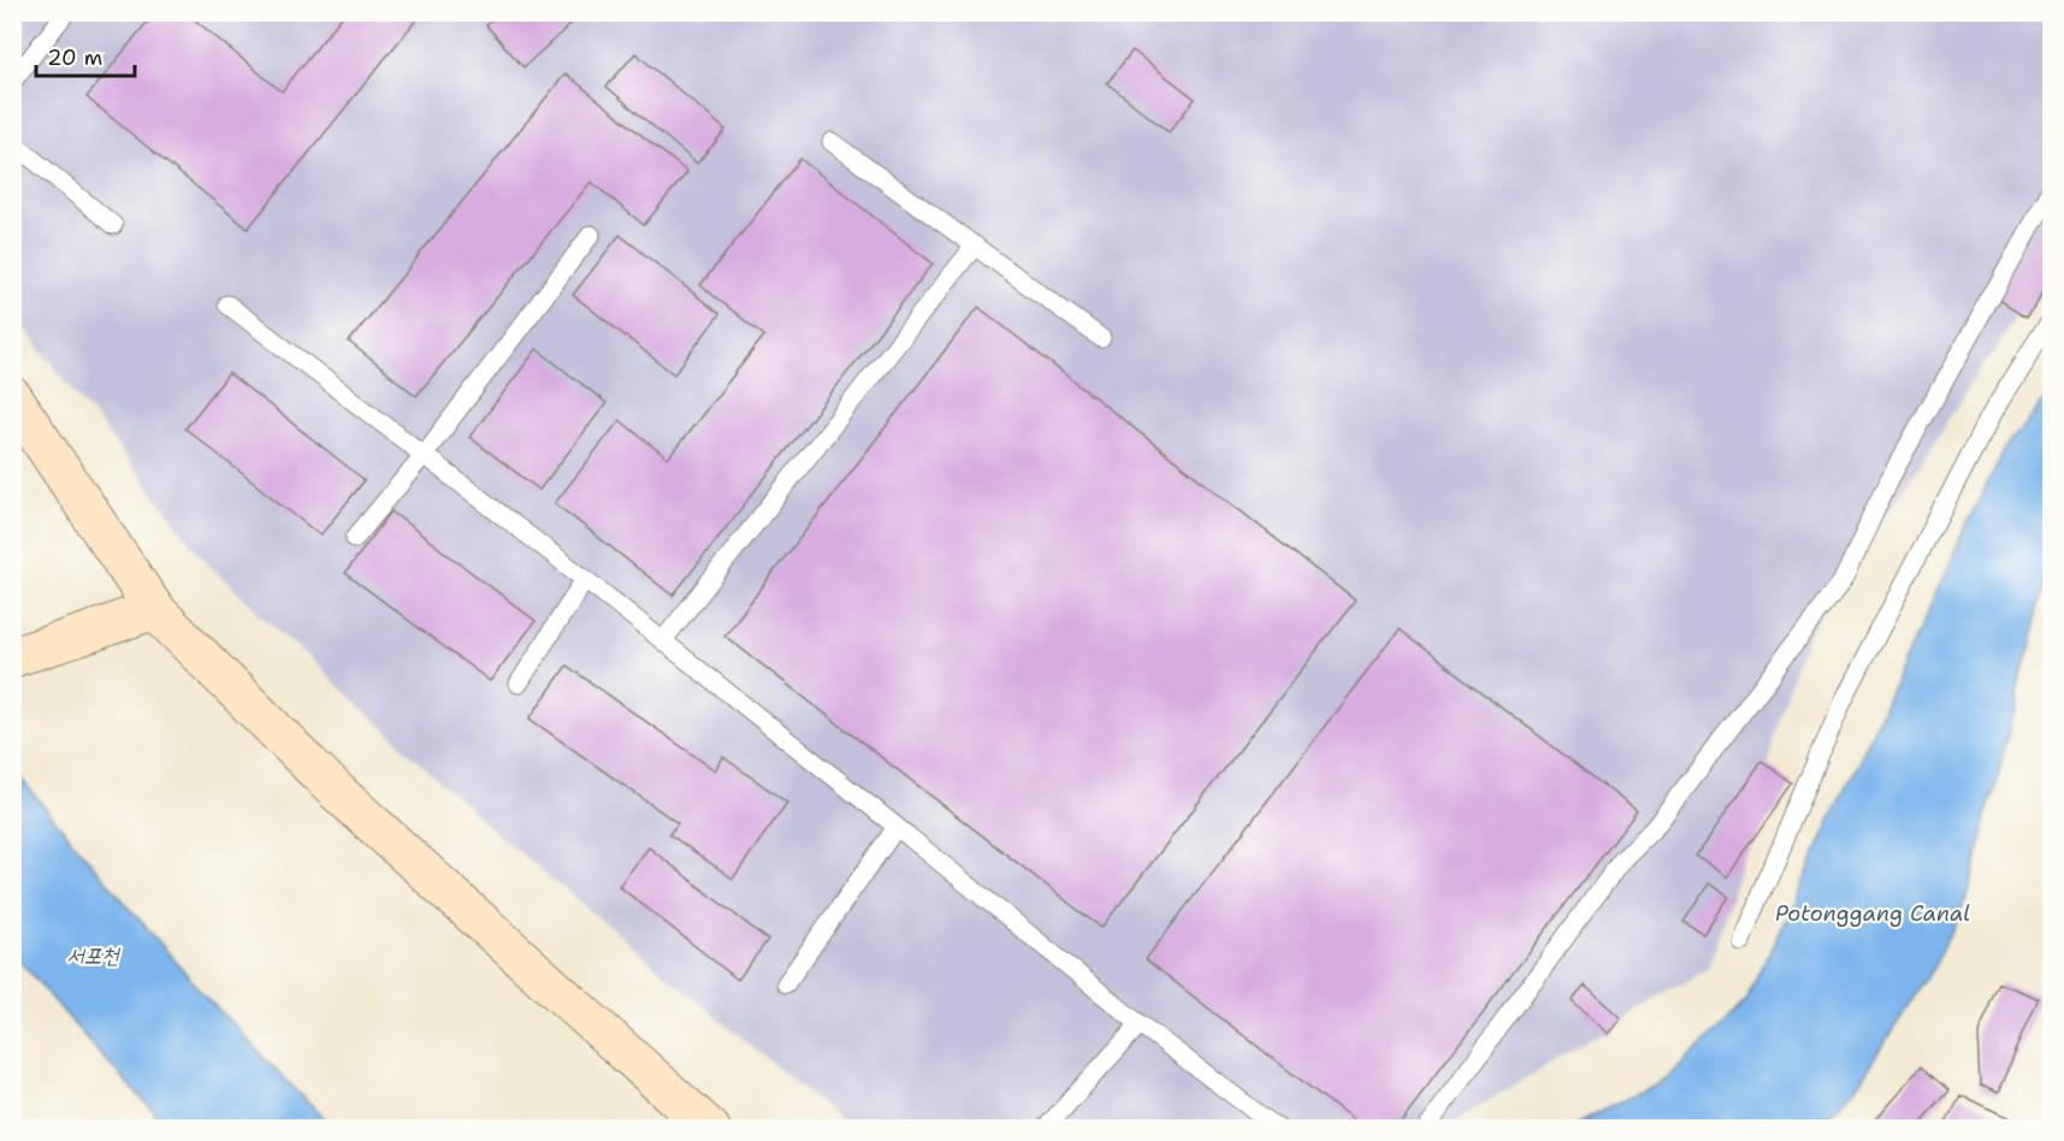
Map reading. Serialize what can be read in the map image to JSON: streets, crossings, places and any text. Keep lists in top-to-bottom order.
{
  "water": ["Potonggang Canal", "서포천"],
  "scale_bar": "20 m"
}
